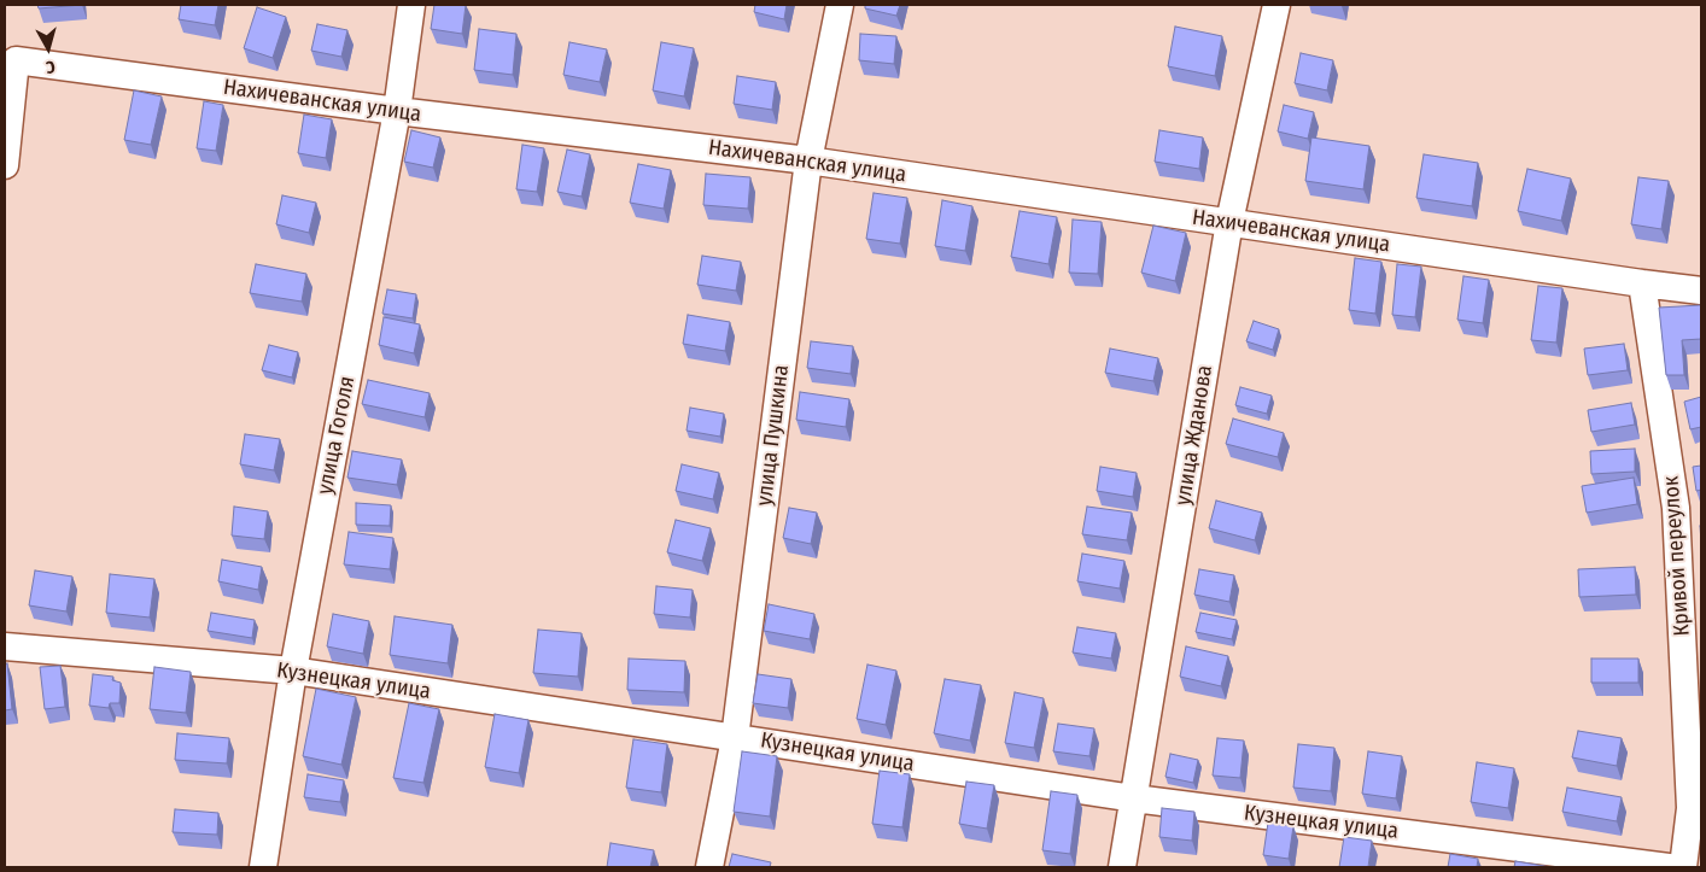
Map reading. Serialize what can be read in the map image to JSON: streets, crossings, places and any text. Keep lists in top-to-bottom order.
{
  "streets": {
    "street": [
      "Нахичеванская улица",
      "улица Гоголя",
      "улица Пушкина",
      "улица Жданова",
      "Кривой переулок",
      "Кузнецкая улица"
    ]
  },
  "crossings": [
    ["Нахичеванская улица", "улица Гоголя"],
    ["Нахичеванская улица", "улица Пушкина"],
    ["Нахичеванская улица", "улица Жданова"],
    ["Нахичеванская улица", "Кривой переулок"],
    ["улица Гоголя", "Кузнецкая улица"],
    ["улица Пушкина", "Кузнецкая улица"],
    ["улица Жданова", "Кузнецкая улица"]
  ],
  "north": "bottom"
}
